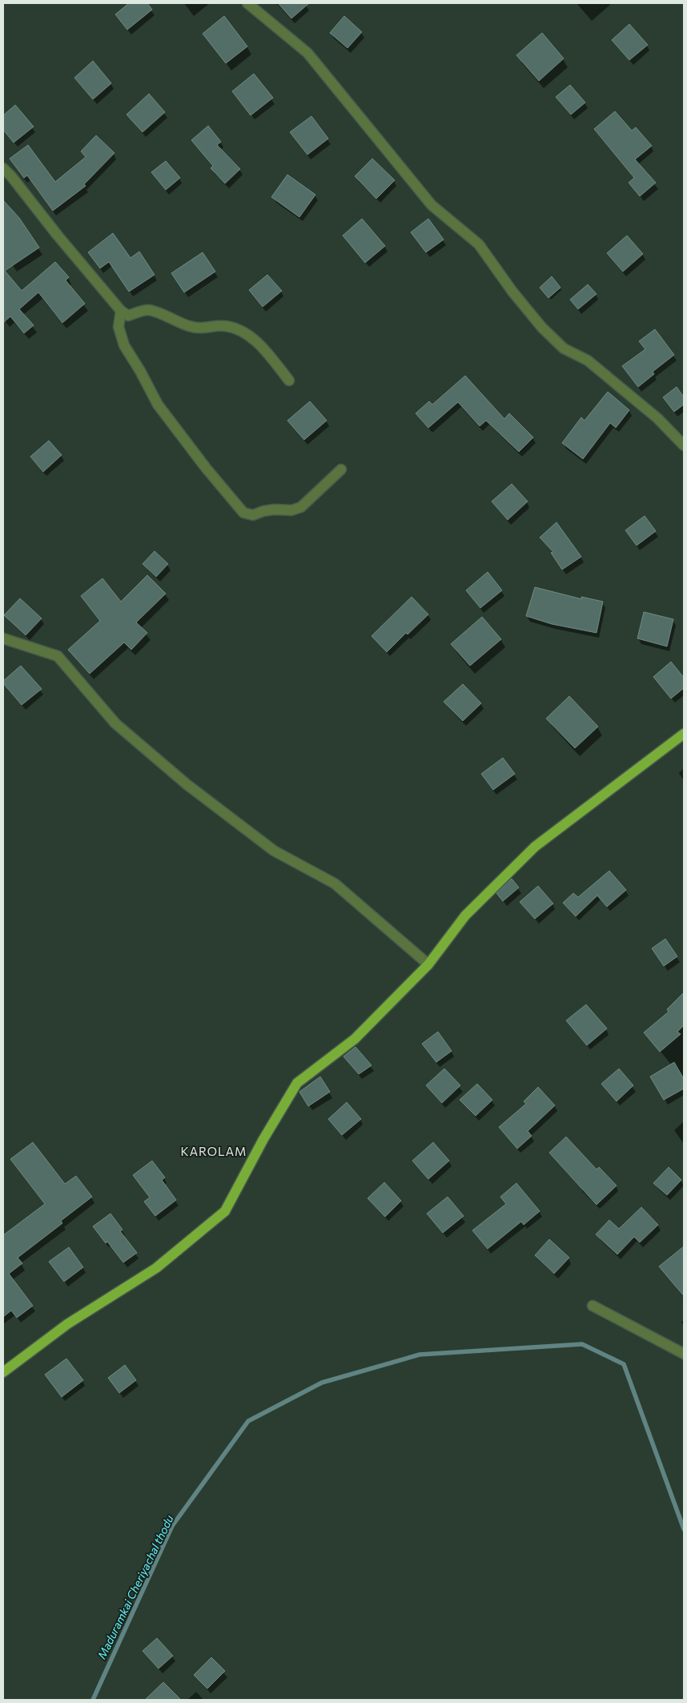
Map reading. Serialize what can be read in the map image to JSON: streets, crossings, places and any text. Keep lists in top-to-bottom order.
{
  "districts": ["KAROLAM"],
  "water": ["Maduramkai Cheriyachal thodu"]
}
